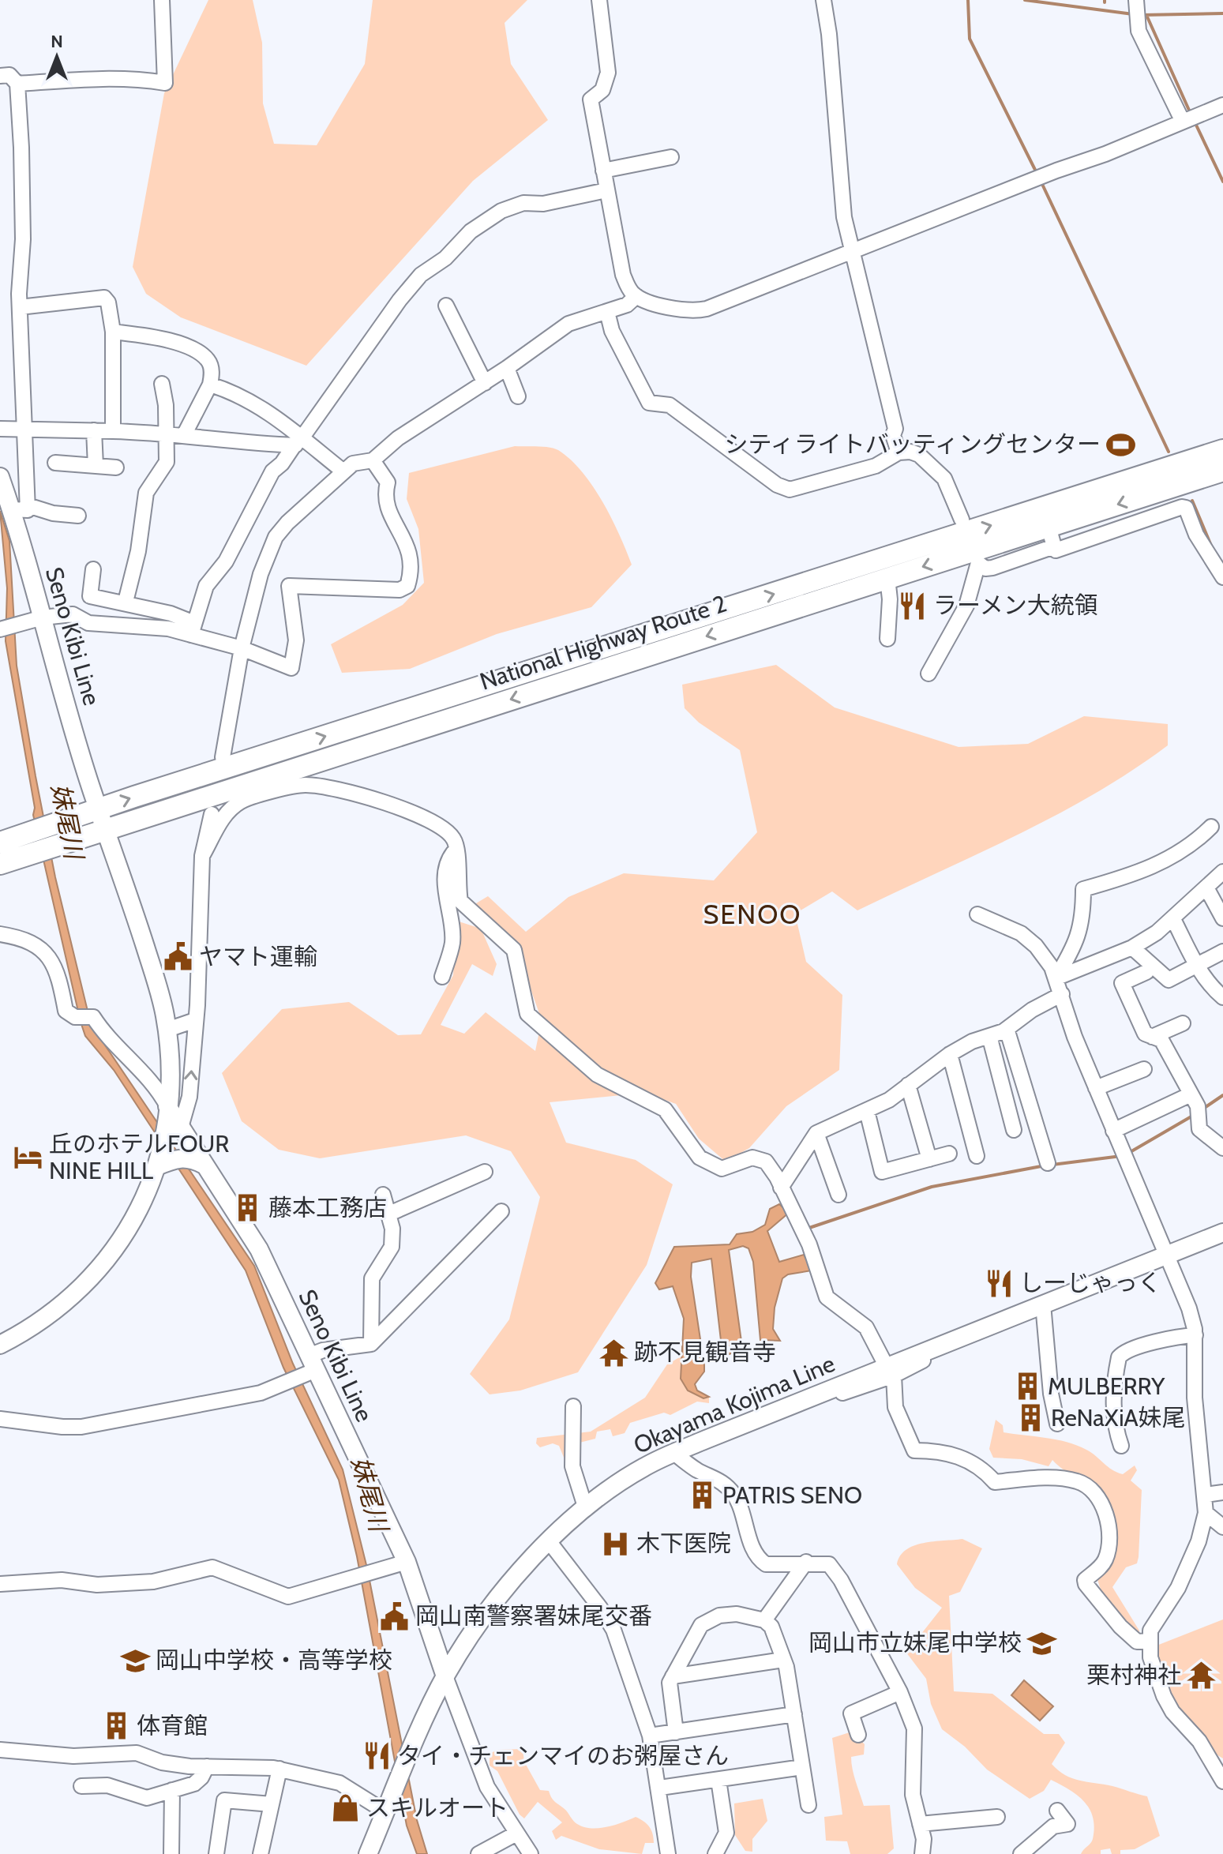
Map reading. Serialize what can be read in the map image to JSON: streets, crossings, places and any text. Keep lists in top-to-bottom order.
{
  "streets": {
    "highway": ["National Highway Route 2"],
    "main road": ["Seno Kibi Line", "Okayama Kojima Line"]
  },
  "crossings": [
    ["Seno Kibi Line", "National Highway Route 2"],
    ["Seno Kibi Line", "Okayama Kojima Line"]
  ],
  "districts": ["SENOO"],
  "water": ["妹尾川"],
  "places": {
    "sports": ["シティライトバッティングセンター"],
    "restaurant": ["ラーメン大統領", "しーじゃっく", "タイ・チェンマイのお粥屋さん"],
    "public building": ["ヤマト運輸", "岡山南警察署妹尾交番"],
    "hotel": ["丘のホテルFOUR NINE HILL"],
    "building": [
      "藤本工務店",
      "MULBERRY",
      "ReNaXiA妹尾",
      "PATRIS SENO",
      "体育館"
    ],
    "temple": ["跡不見観音寺", "栗村神社"],
    "hospital": ["木下医院"],
    "school or university": ["岡山市立妹尾中学校", "岡山中学校・高等学校"],
    "shop": ["スキルオート"]
  },
  "north": "top"
}
